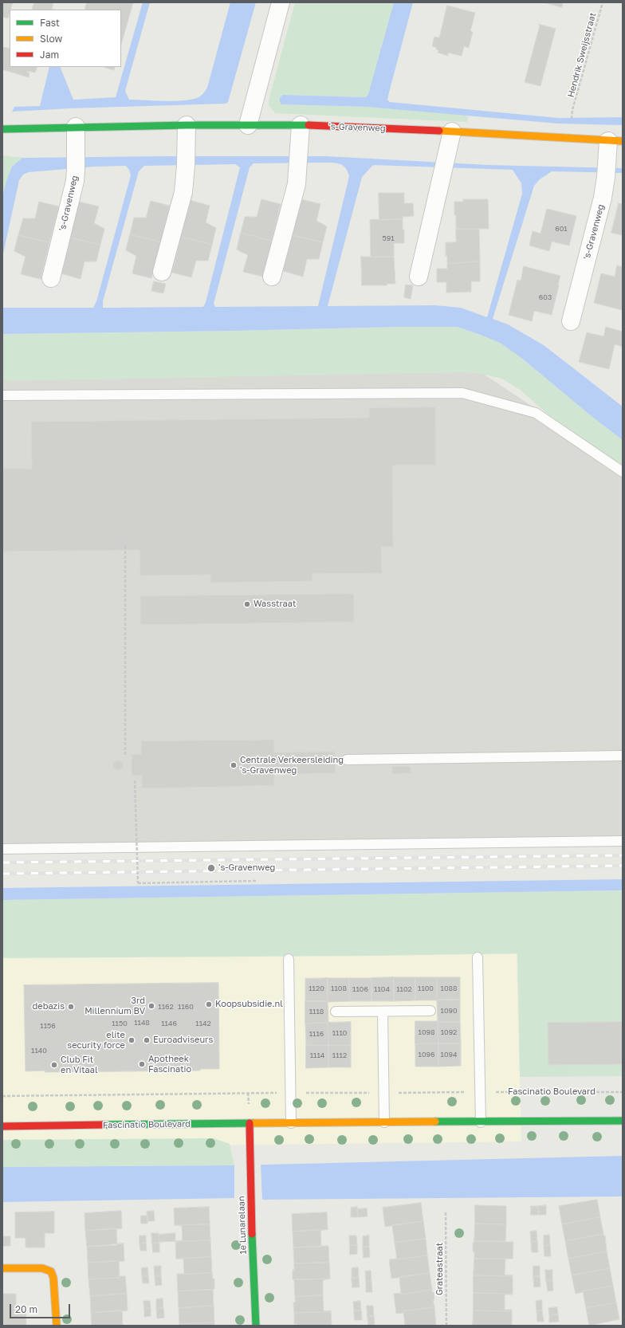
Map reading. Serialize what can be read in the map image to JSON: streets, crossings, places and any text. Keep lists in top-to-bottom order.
{
  "streets": {
    "street": ["'s-Gravenweg", "Fascinatio Boulevard", "1e Lunarelaan"],
    "path": ["Hendrik Sweijsstraat", "Grateastraat"]
  },
  "crossings": [
    ["Fascinatio Boulevard", "1e Lunarelaan"]
  ],
  "places": [
    "Wasstraat",
    "Centrale Verkeersleiding 's-Gravenweg",
    "'s-Gravenweg",
    "Koopsubsidie.nl",
    "3rd Millennium BV",
    "debazis",
    "elite security force",
    "Euroadviseurs",
    "Apotheek Fascinatio",
    "Club Fit en Vitaal"
  ],
  "house_numbers": [
    "601",
    "591",
    "603",
    "1120",
    "1108",
    "1100",
    "1088",
    "1106",
    "1104",
    "1102",
    "1162",
    "1160",
    "1090",
    "1118",
    "1148",
    "1150",
    "1146",
    "1142",
    "1156",
    "1098",
    "1092",
    "1110",
    "1116",
    "1140",
    "1096",
    "1094",
    "1114",
    "1112"
  ],
  "legend": ["Fast", "Slow", "Jam"],
  "scale_bar": "20 m"
}
